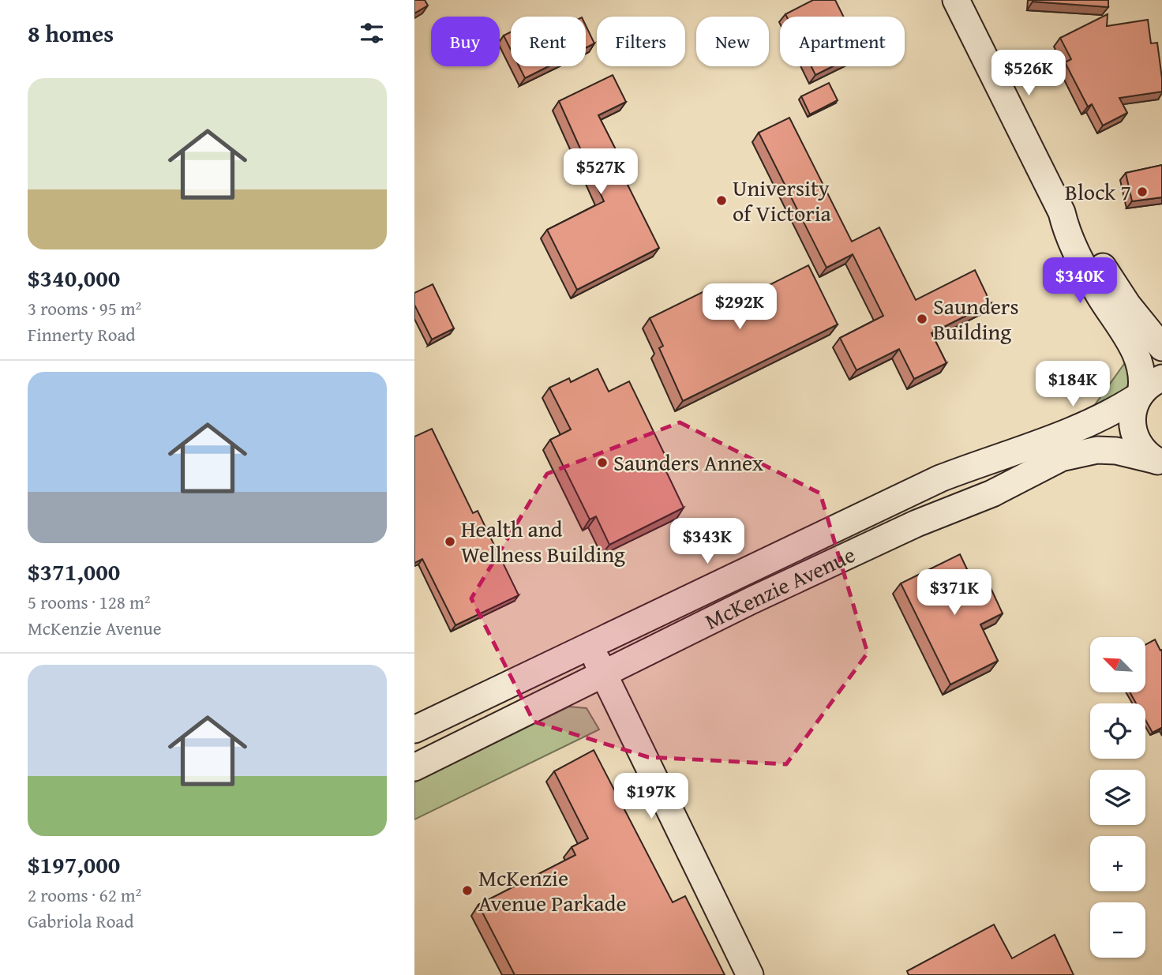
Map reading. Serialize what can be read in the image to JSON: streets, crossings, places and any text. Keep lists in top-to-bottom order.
{
  "streets": {
    "main road": ["McKenzie Avenue"]
  },
  "places": [
    "Block 7",
    "University of Victoria",
    "Saunders Building",
    "Saunders Annex",
    "Health and Wellness Building",
    "McKenzie Avenue Parkade"
  ],
  "north": "top left",
  "page": {
    "heading": "8 homes",
    "chip": [
      "Buy",
      "Rent",
      "Filters",
      "New",
      "Apartment"
    ],
    "price": [
      "$526K",
      "$527K",
      "$340K",
      "$292K",
      "$184K",
      "$343K",
      "$371K",
      "$197K"
    ],
    "list": [
      {
        "name": "$340,000",
        "note": "3 rooms · 95 m² · Finnerty Road"
      },
      {
        "name": "$371,000",
        "note": "5 rooms · 128 m² · McKenzie Avenue"
      },
      {
        "name": "$197,000",
        "note": "2 rooms · 62 m² · Gabriola Road"
      }
    ],
    "map_buttons": ["+", "−"]
  }
}
